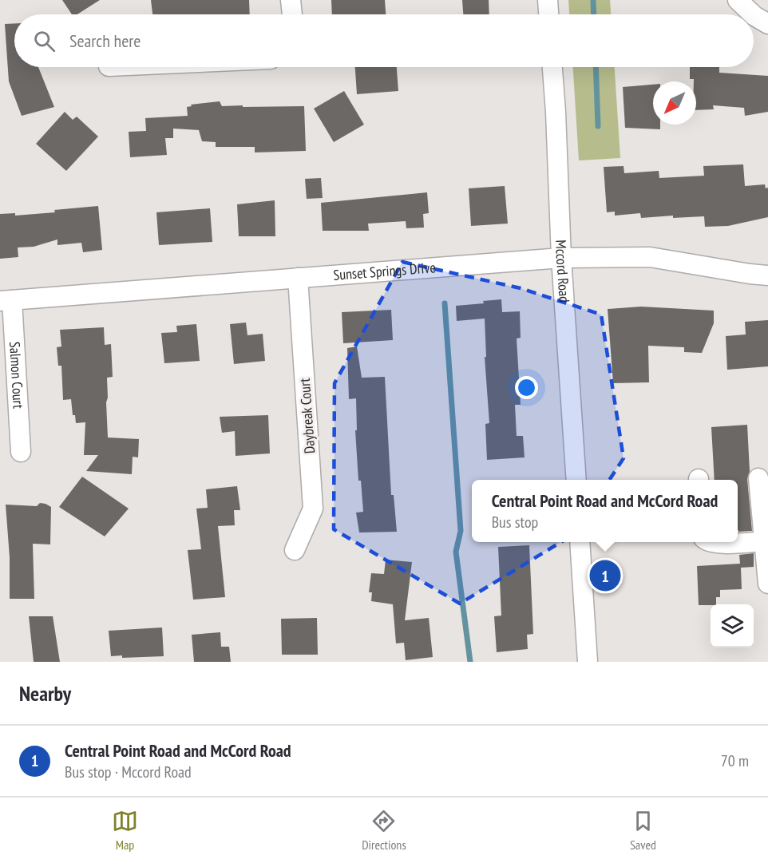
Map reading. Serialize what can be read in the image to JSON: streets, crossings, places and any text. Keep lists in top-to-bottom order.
{
  "streets": {
    "street": [
      "Sunset Springs Drive",
      "Mccord Road",
      "Salmon Court",
      "Daybreak Court"
    ]
  },
  "crossings": [
    ["Sunset Springs Drive", "Mccord Road"],
    ["Sunset Springs Drive", "Salmon Court"],
    ["Sunset Springs Drive", "Daybreak Court"]
  ],
  "north": "bottom left",
  "page": {
    "search": "Search here",
    "popup": ["Central Point Road and McCord Road", "Bus stop"],
    "pins": "1",
    "heading": "Nearby",
    "list": [
      {
        "mark": "1",
        "name": "Central Point Road and McCord Road",
        "note": "Bus stop · Mccord Road",
        "value": "70 m"
      }
    ],
    "nav": ["Map", "Directions", "Saved"]
  }
}
